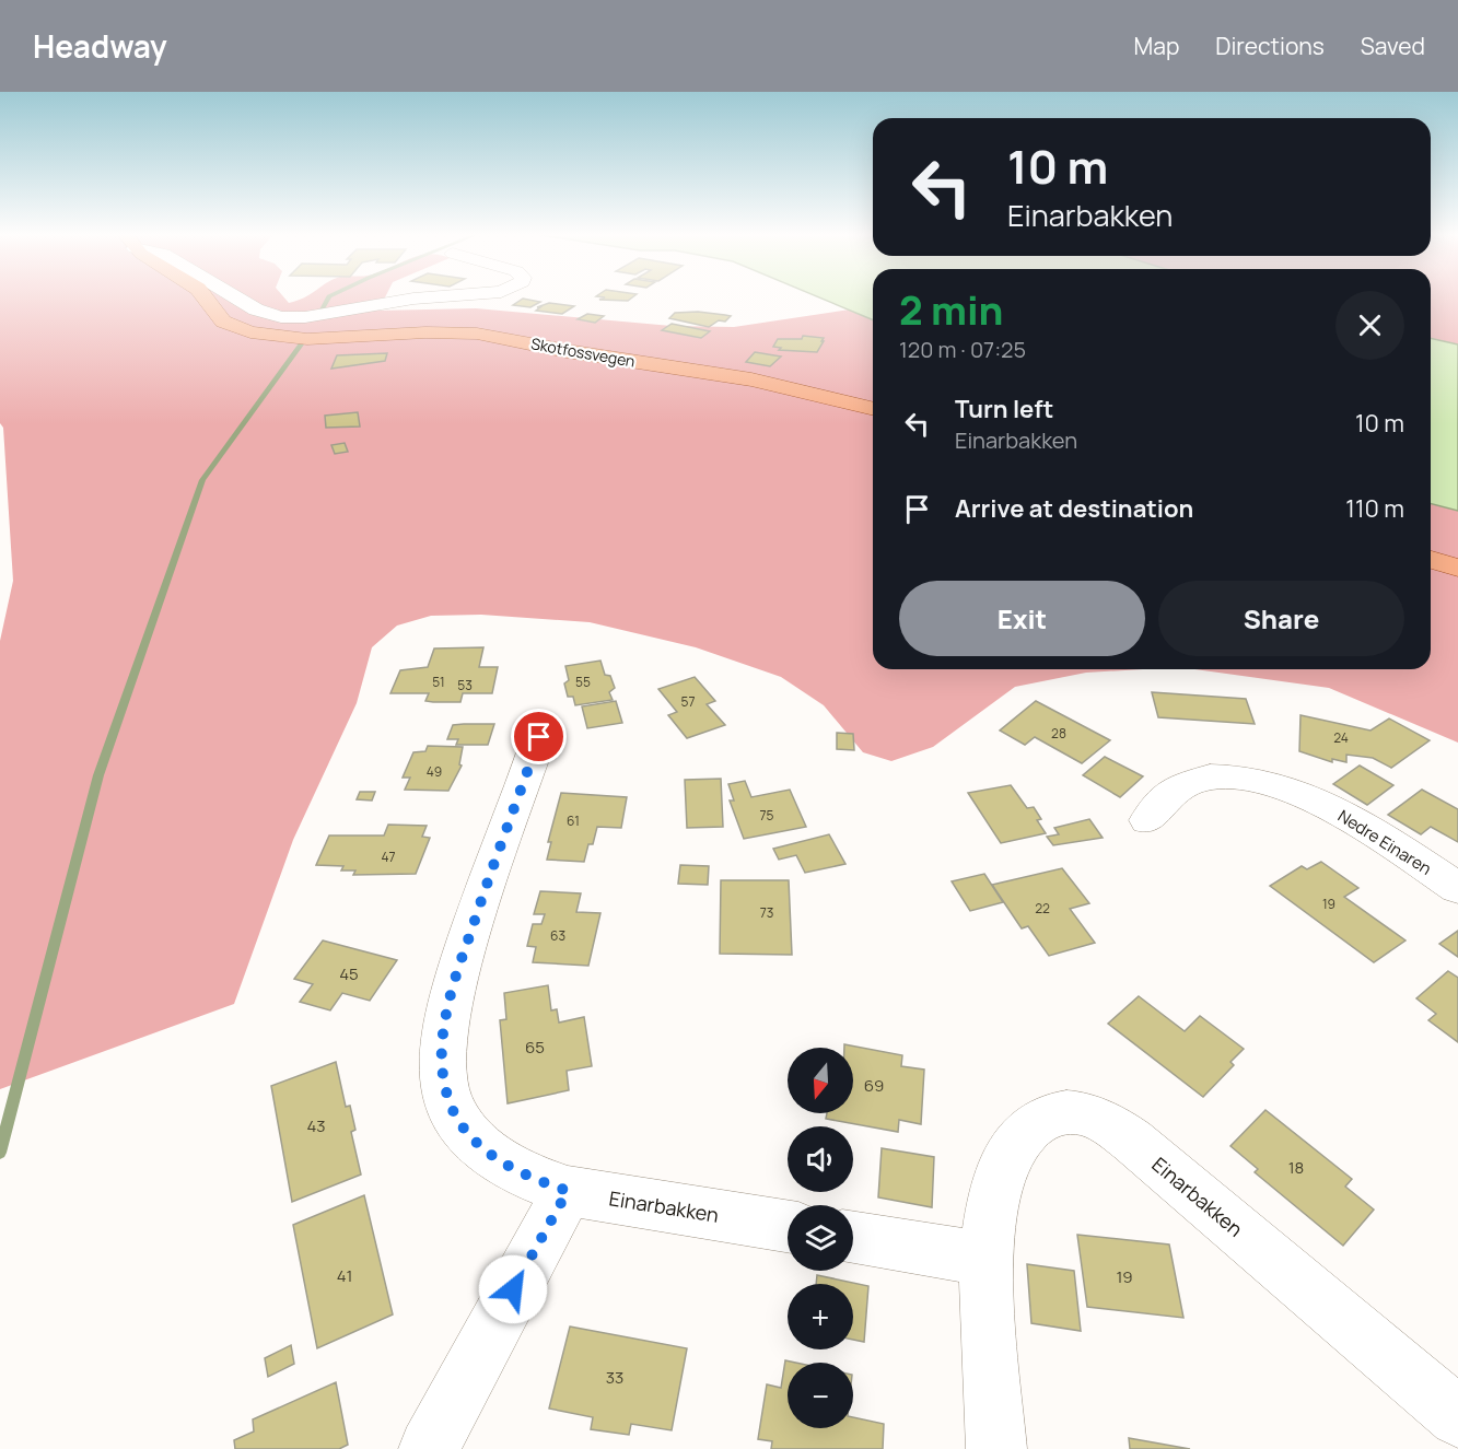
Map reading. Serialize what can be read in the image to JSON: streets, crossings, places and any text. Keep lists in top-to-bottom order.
{
  "streets": {
    "main road": ["Skotfossvegen"],
    "street": ["Nedre Einaren", "Einarbakken"]
  },
  "house_numbers": [
    "51",
    "55",
    "53",
    "57",
    "28",
    "24",
    "49",
    "75",
    "61",
    "47",
    "19",
    "22",
    "73",
    "63",
    "45",
    "65",
    "69",
    "43",
    "18",
    "41",
    "19",
    "33"
  ],
  "north": "bottom",
  "page": {
    "header": "Headway",
    "nav": ["Map", "Directions", "Saved"],
    "turn": ["10 m", "Einarbakken"],
    "heading": ["2 min", "120 m · 07:25"],
    "list": [
      {
        "name": "Turn left",
        "note": "Einarbakken",
        "value": "10 m"
      },
      {
        "name": "Arrive at destination",
        "value": "110 m"
      }
    ],
    "buttons": ["Exit", "Share"],
    "map_buttons": ["+", "−"]
  }
}
